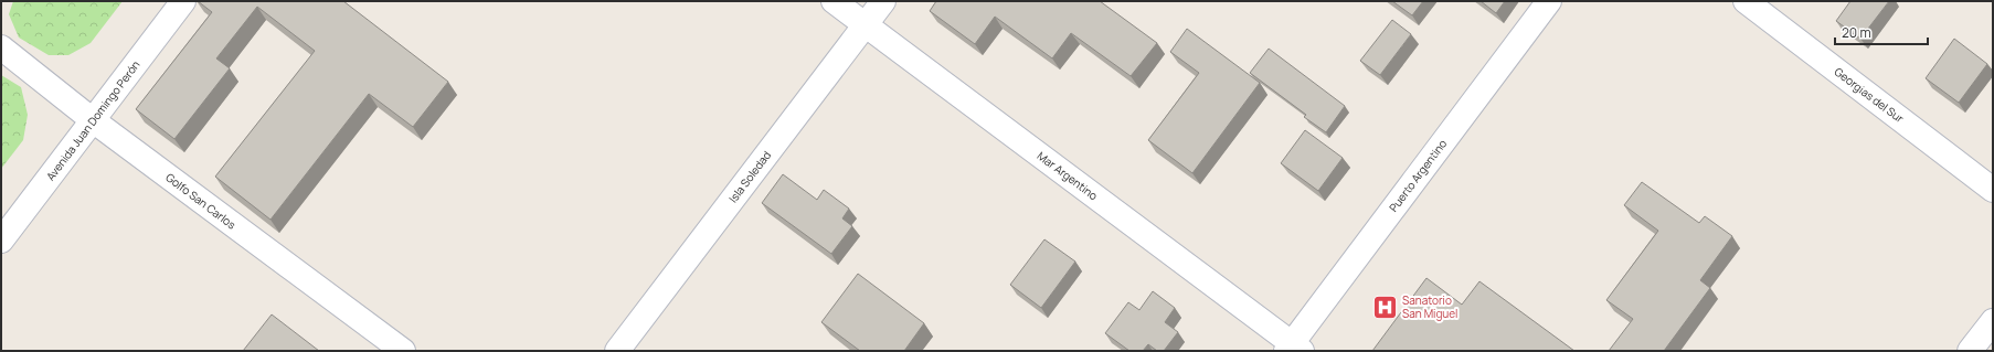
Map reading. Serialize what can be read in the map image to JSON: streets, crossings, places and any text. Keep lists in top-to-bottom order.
{
  "streets": {
    "street": [
      "Georgias del Sur",
      "Avenida Juan Domingo Perón",
      "Mar Argentino",
      "Puerto Argentino",
      "Isla Soledad",
      "Golfo San Carlos"
    ]
  },
  "crossings": [
    ["Avenida Juan Domingo Perón", "Golfo San Carlos"],
    ["Mar Argentino", "Puerto Argentino"],
    ["Mar Argentino", "Isla Soledad"]
  ],
  "places": {
    "hospital": ["Sanatorio San Miguel"]
  },
  "scale_bar": "20 m"
}
